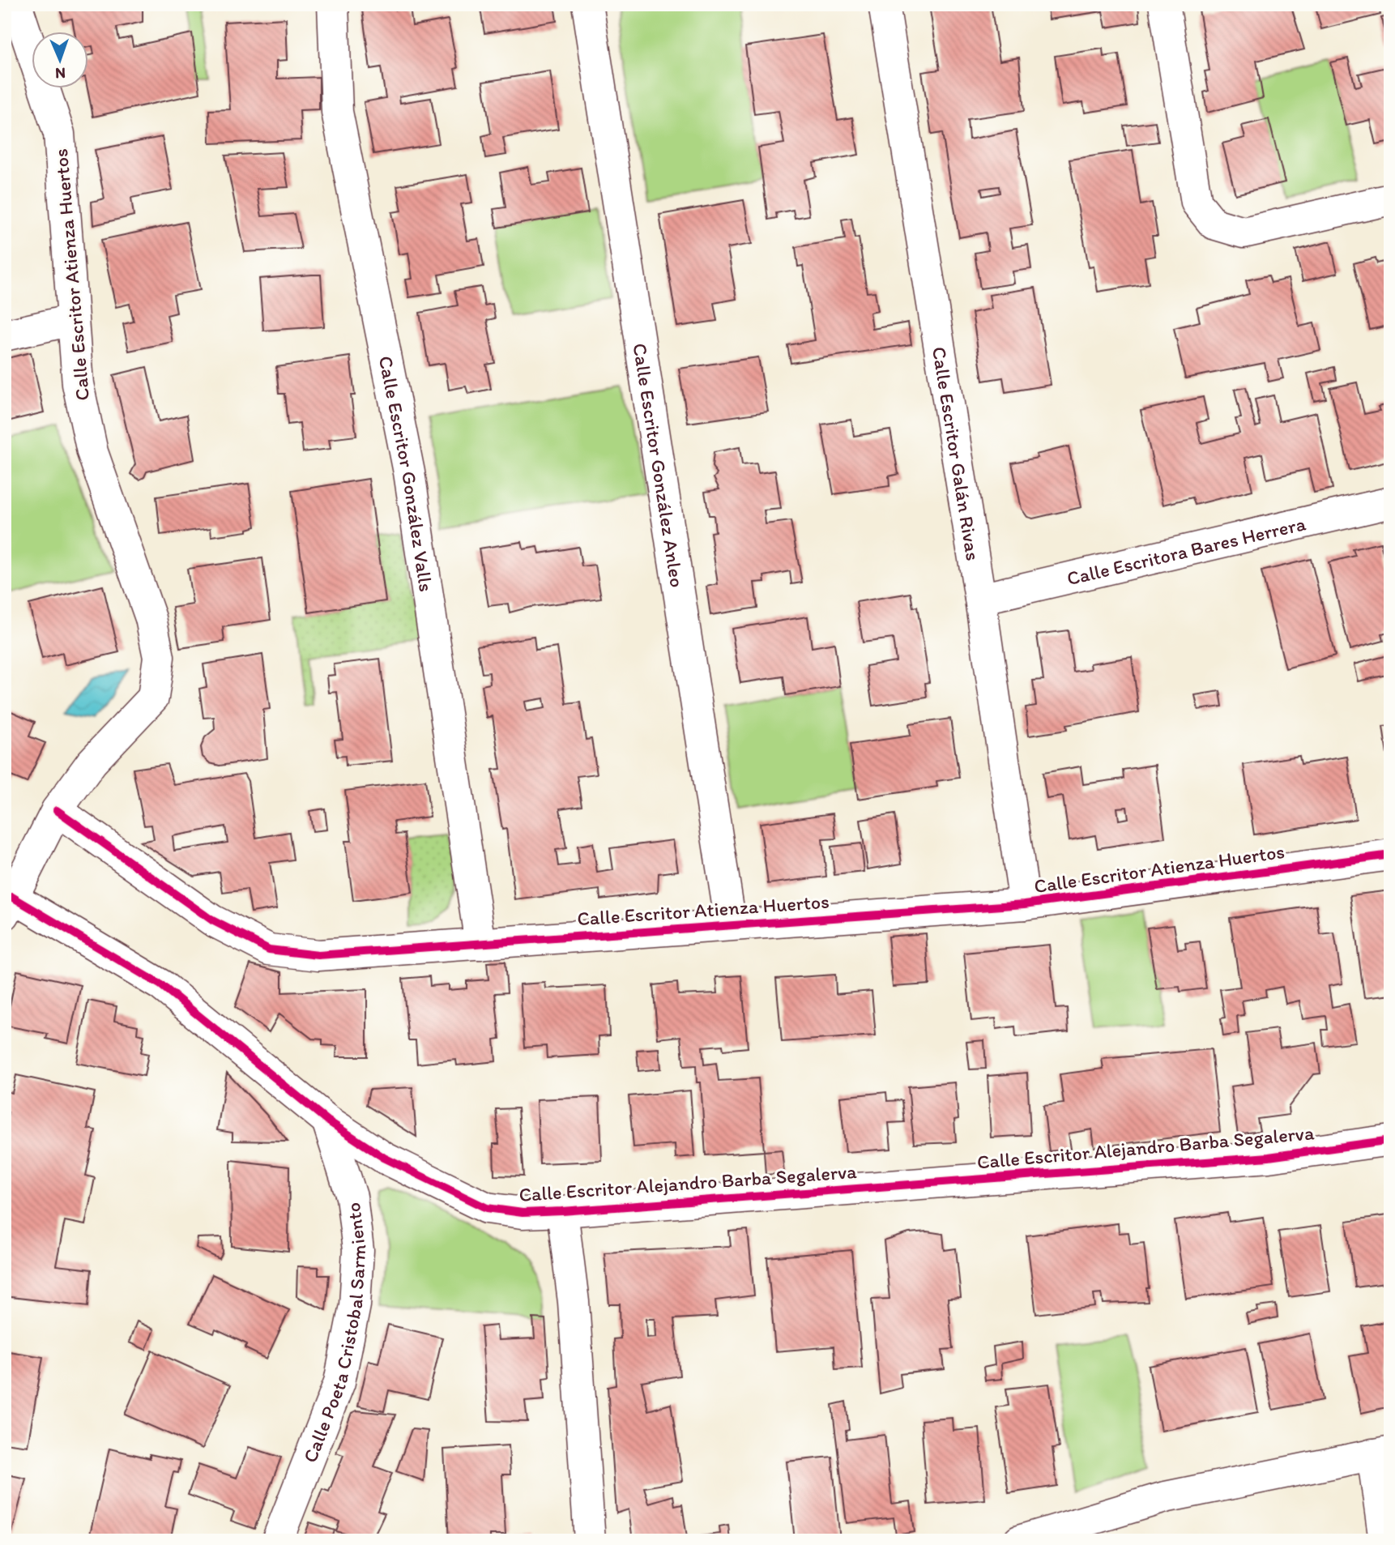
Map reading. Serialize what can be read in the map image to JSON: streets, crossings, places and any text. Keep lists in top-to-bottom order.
{
  "streets": {
    "street": [
      "Calle Escritor Atienza Huertos",
      "Calle Escritor Galán Rivas",
      "Calle Escritor González Anleo",
      "Calle Escritor González Valls",
      "Calle Escritora Bares Herrera",
      "Calle Escritor Alejandro Barba Segalerva",
      "Calle Poeta Cristobal Sarmiento"
    ]
  },
  "crossings": [
    ["Calle Escritor Atienza Huertos", "Calle Escritor Galán Rivas"],
    ["Calle Escritor Atienza Huertos", "Calle Escritor González Anleo"],
    ["Calle Escritor Atienza Huertos", "Calle Escritor González Valls"],
    ["Calle Escritor Atienza Huertos", "Calle Escritor Alejandro Barba Segalerva"],
    ["Calle Escritor Galán Rivas", "Calle Escritora Bares Herrera"],
    ["Calle Escritor Alejandro Barba Segalerva", "Calle Poeta Cristobal Sarmiento"]
  ],
  "north": "bottom"
}
